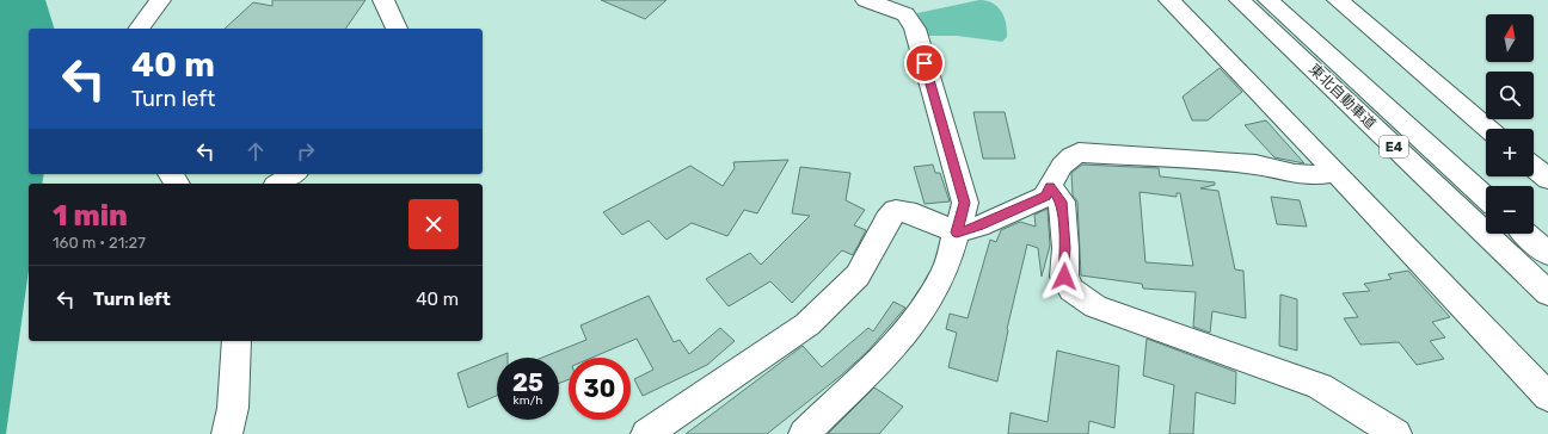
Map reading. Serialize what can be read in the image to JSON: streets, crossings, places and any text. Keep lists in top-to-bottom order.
{
  "streets": {
    "main road": ["東北自動車道", "E4"]
  },
  "north": "top",
  "page": {
    "map_buttons": ["+", "−"],
    "turn": ["40 m", "Turn left"],
    "heading": ["1 min", "160 m · 21:27"],
    "list": [
      {
        "name": "Turn left",
        "value": "40 m"
      }
    ],
    "speed": "25 km/h",
    "limit": "30"
  }
}
